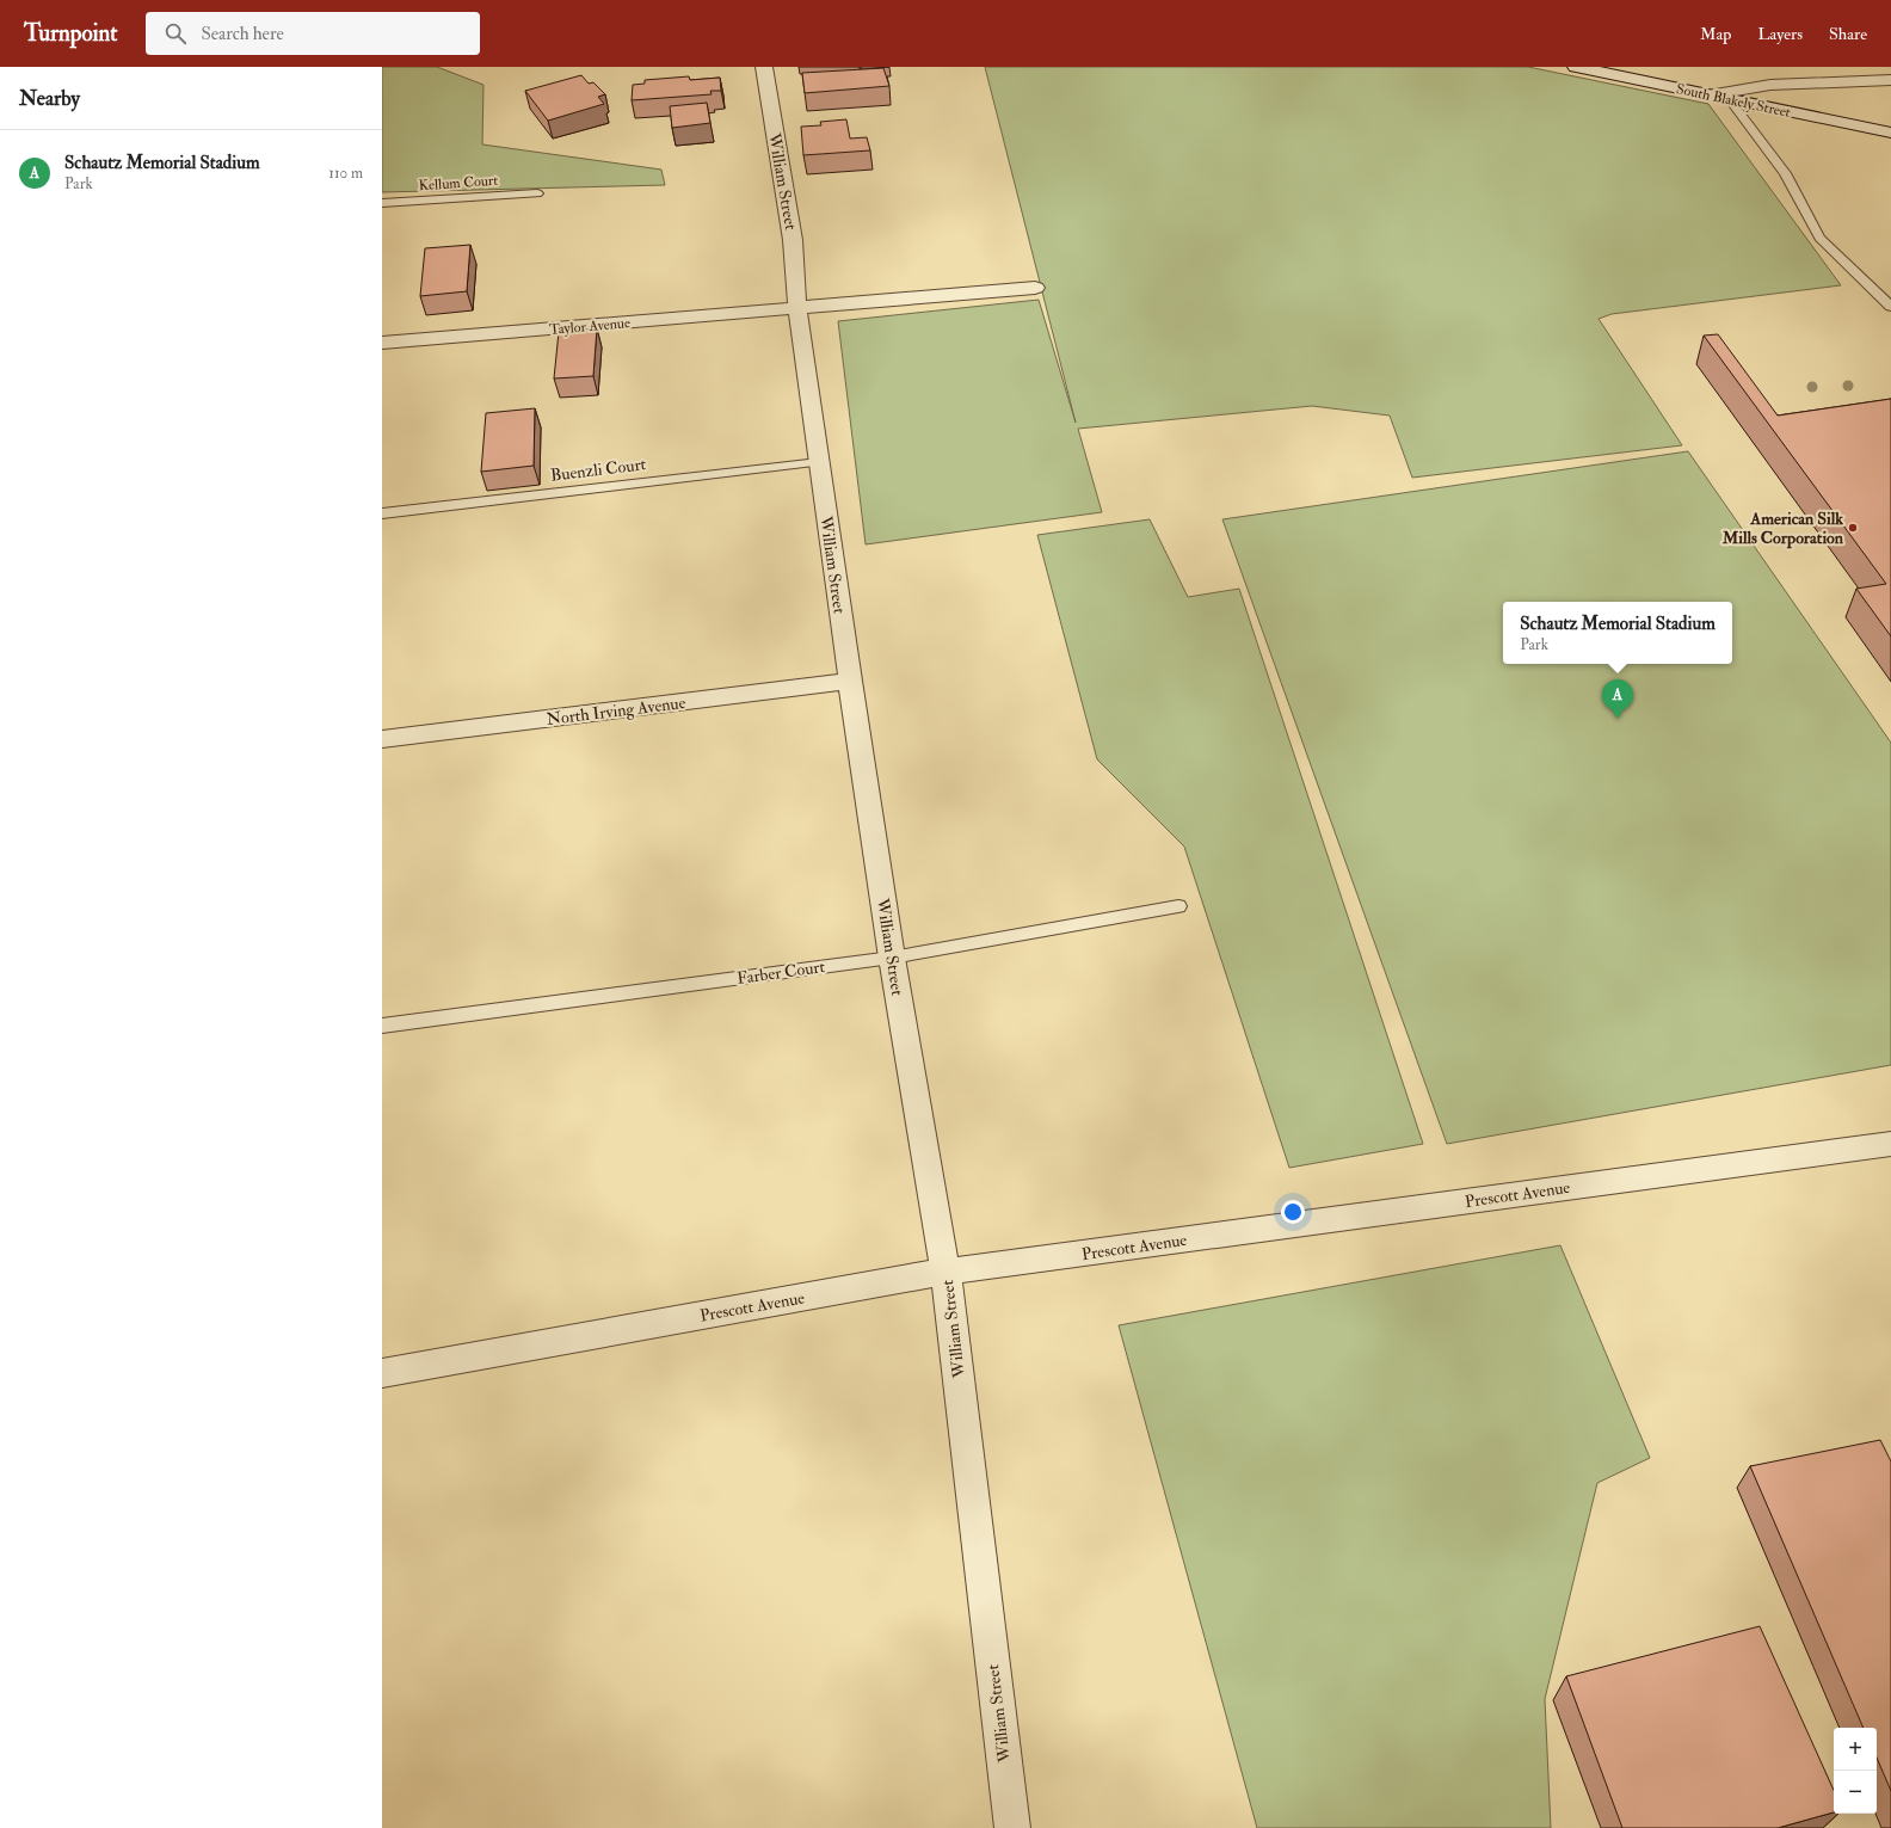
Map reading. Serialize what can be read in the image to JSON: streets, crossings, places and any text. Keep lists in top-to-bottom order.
{
  "streets": {
    "street": [
      "South Blakely Street",
      "William Street",
      "Taylor Avenue",
      "North Irving Avenue",
      "Prescott Avenue"
    ],
    "lane": ["Kellum Court", "Buenzli Court", "Farber Court"]
  },
  "crossings": [
    ["William Street", "Taylor Avenue"],
    ["William Street", "Buenzli Court"],
    ["William Street", "North Irving Avenue"],
    ["William Street", "Farber Court"],
    ["William Street", "Prescott Avenue"]
  ],
  "places": ["American Silk Mills Corporation"],
  "page": {
    "header": "Turnpoint",
    "search": "Search here",
    "nav": ["Map", "Layers", "Share"],
    "heading": "Nearby",
    "list": [
      {
        "mark": "A",
        "name": "Schautz Memorial Stadium",
        "note": "Park",
        "value": "110 m"
      }
    ],
    "popup": ["Schautz Memorial Stadium", "Park"],
    "pins": "A",
    "map_buttons": ["+", "−"]
  }
}
